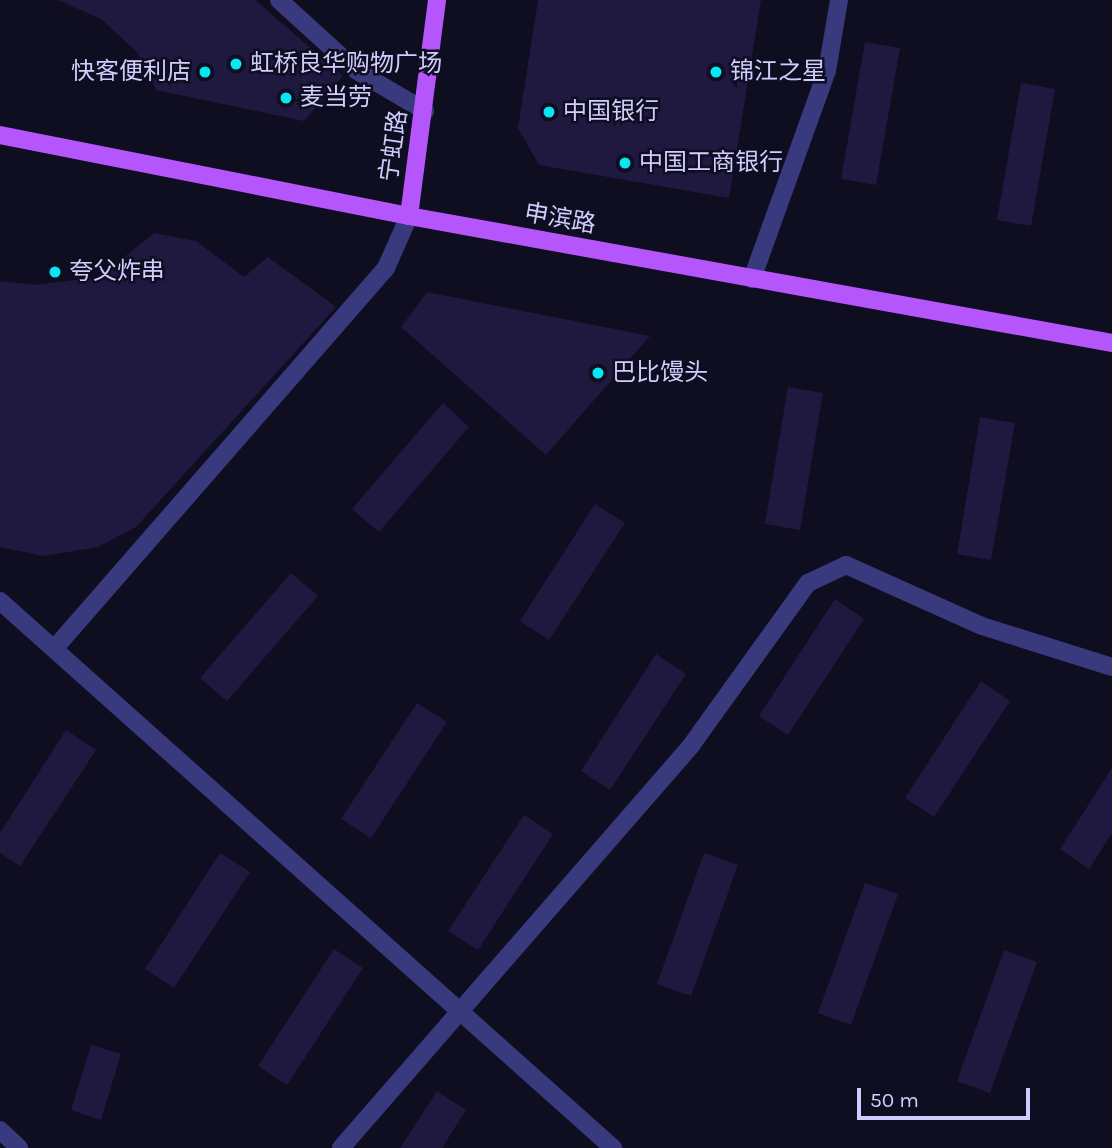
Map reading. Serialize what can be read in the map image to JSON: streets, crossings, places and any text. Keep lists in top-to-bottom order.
{
  "streets": {
    "main road": ["宁虹路", "申滨路"]
  },
  "crossings": [
    ["宁虹路", "申滨路"]
  ],
  "places": [
    "虹桥良华购物广场",
    "快客便利店",
    "锦江之星",
    "麦当劳",
    "中国银行",
    "中国工商银行",
    "夸父炸串",
    "巴比馒头"
  ],
  "scale_bar": "50 m"
}
